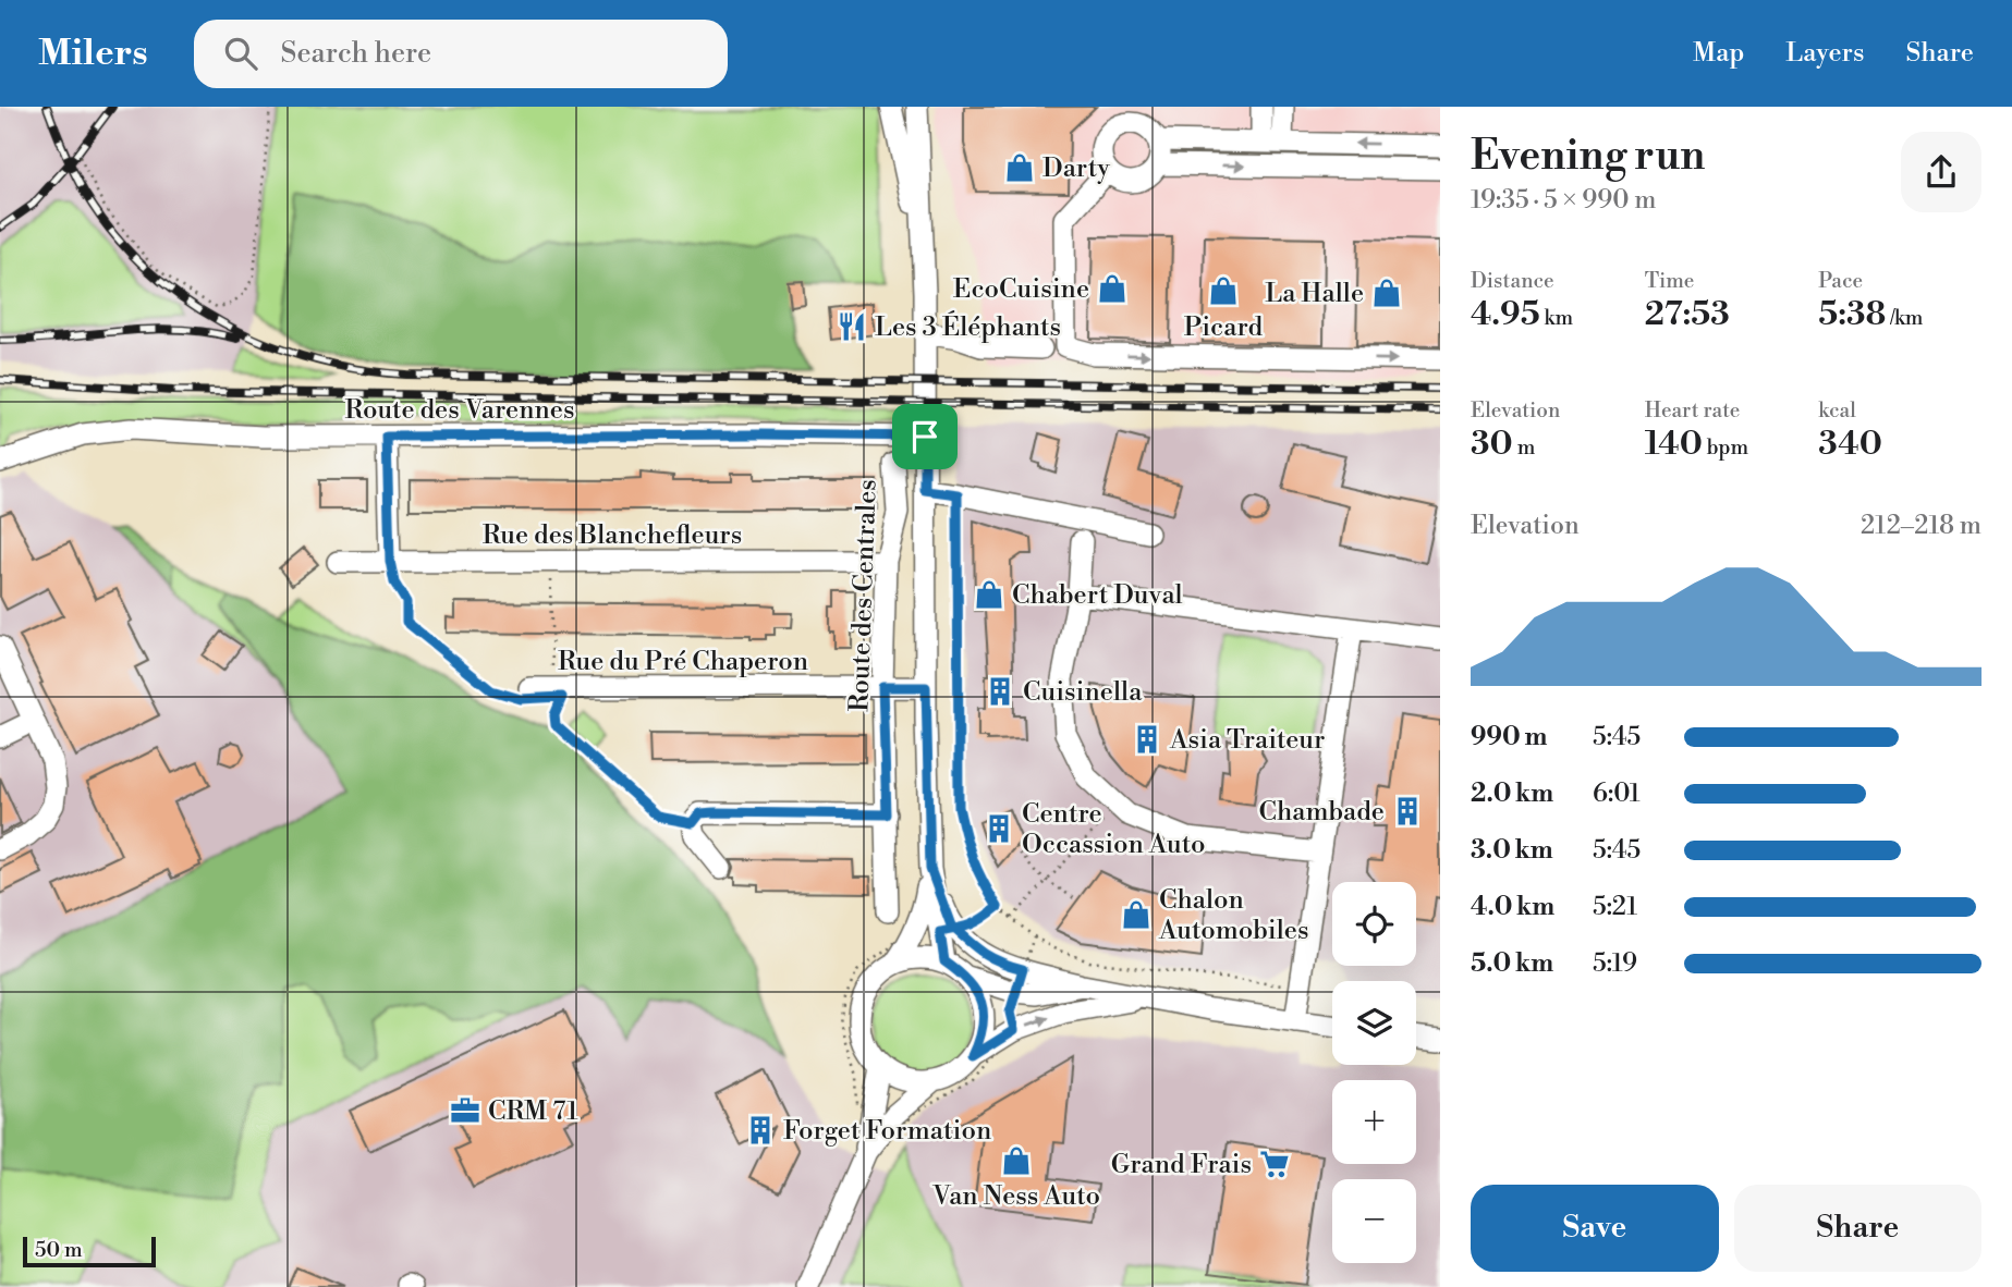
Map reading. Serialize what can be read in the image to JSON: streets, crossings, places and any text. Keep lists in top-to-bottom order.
{
  "streets": {
    "street": [
      "Route des Varennes",
      "Rue des Blanchefleurs",
      "Route des Centrales",
      "Rue du Pré Chaperon"
    ]
  },
  "crossings": [
    ["Rue des Blanchefleurs", "Route des Centrales"],
    ["Route des Centrales", "Rue du Pré Chaperon"]
  ],
  "places": {
    "shop": [
      "Darty",
      "EcoCuisine",
      "Picard",
      "La Halle",
      "Chabert Duval",
      "Chalon Automobiles",
      "Van Ness Auto"
    ],
    "restaurant": ["Les 3 Éléphants"],
    "building": [
      "Cuisinella",
      "Asia Traiteur",
      "Chambade",
      "Centre Occassion Auto",
      "Forget Formation"
    ],
    "office": ["CRM 71"],
    "supermarket": ["Grand Frais"]
  },
  "scale_bar": "50 m",
  "page": {
    "header": "Milers",
    "search": "Search here",
    "nav": ["Map", "Layers", "Share"],
    "heading": ["Evening run", "19:35 · 5 × 990 m"],
    "stats": [
      ["Distance", "4.95 km"],
      ["Time", "27:53"],
      ["Pace", "5:38 /km"],
      ["Elevation", "30 m"],
      ["Heart rate", "140 bpm"],
      ["kcal", "340"]
    ],
    "chart": ["Elevation", "212–218 m"],
    "list": [
      {
        "name": "990 m",
        "note": "5:45"
      },
      {
        "name": "2.0 km",
        "note": "6:01"
      },
      {
        "name": "3.0 km",
        "note": "5:45"
      },
      {
        "name": "4.0 km",
        "note": "5:21"
      },
      {
        "name": "5.0 km",
        "note": "5:19"
      }
    ],
    "map_buttons": ["+", "−"],
    "buttons": ["Save", "Share"],
    "scale": "50 m"
  }
}
